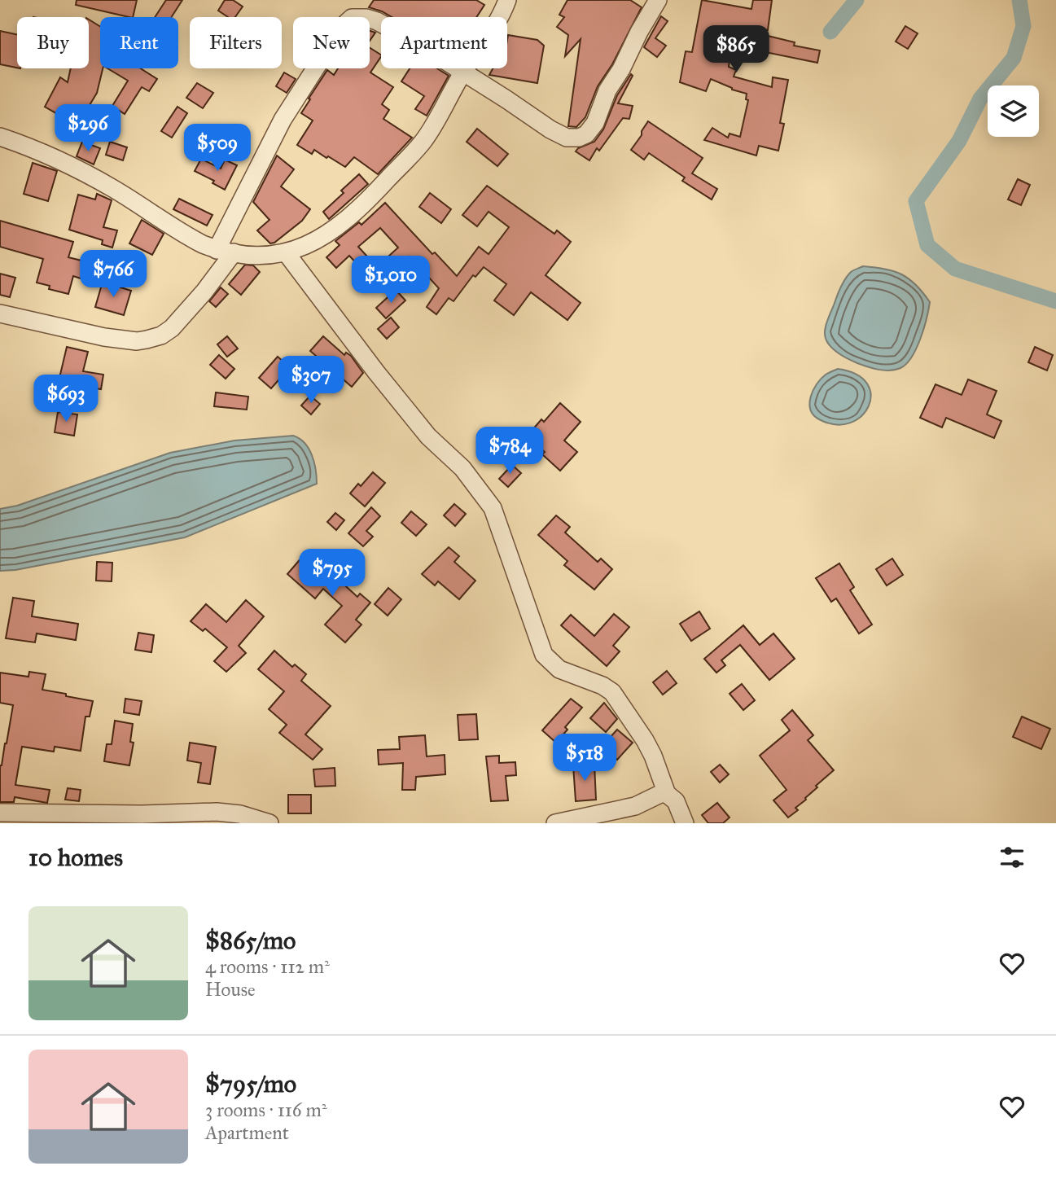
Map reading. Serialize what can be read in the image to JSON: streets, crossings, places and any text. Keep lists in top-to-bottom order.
{
  "page": {
    "chip": [
      "Buy",
      "Rent",
      "Filters",
      "New",
      "Apartment"
    ],
    "price": [
      "$865",
      "$296",
      "$509",
      "$766",
      "$1,010",
      "$307",
      "$693",
      "$784",
      "$795",
      "$518"
    ],
    "heading": "10 homes",
    "list": [
      {
        "name": "$865/mo",
        "note": "4 rooms · 112 m² · House"
      },
      {
        "name": "$795/mo",
        "note": "3 rooms · 116 m² · Apartment"
      }
    ]
  }
}
